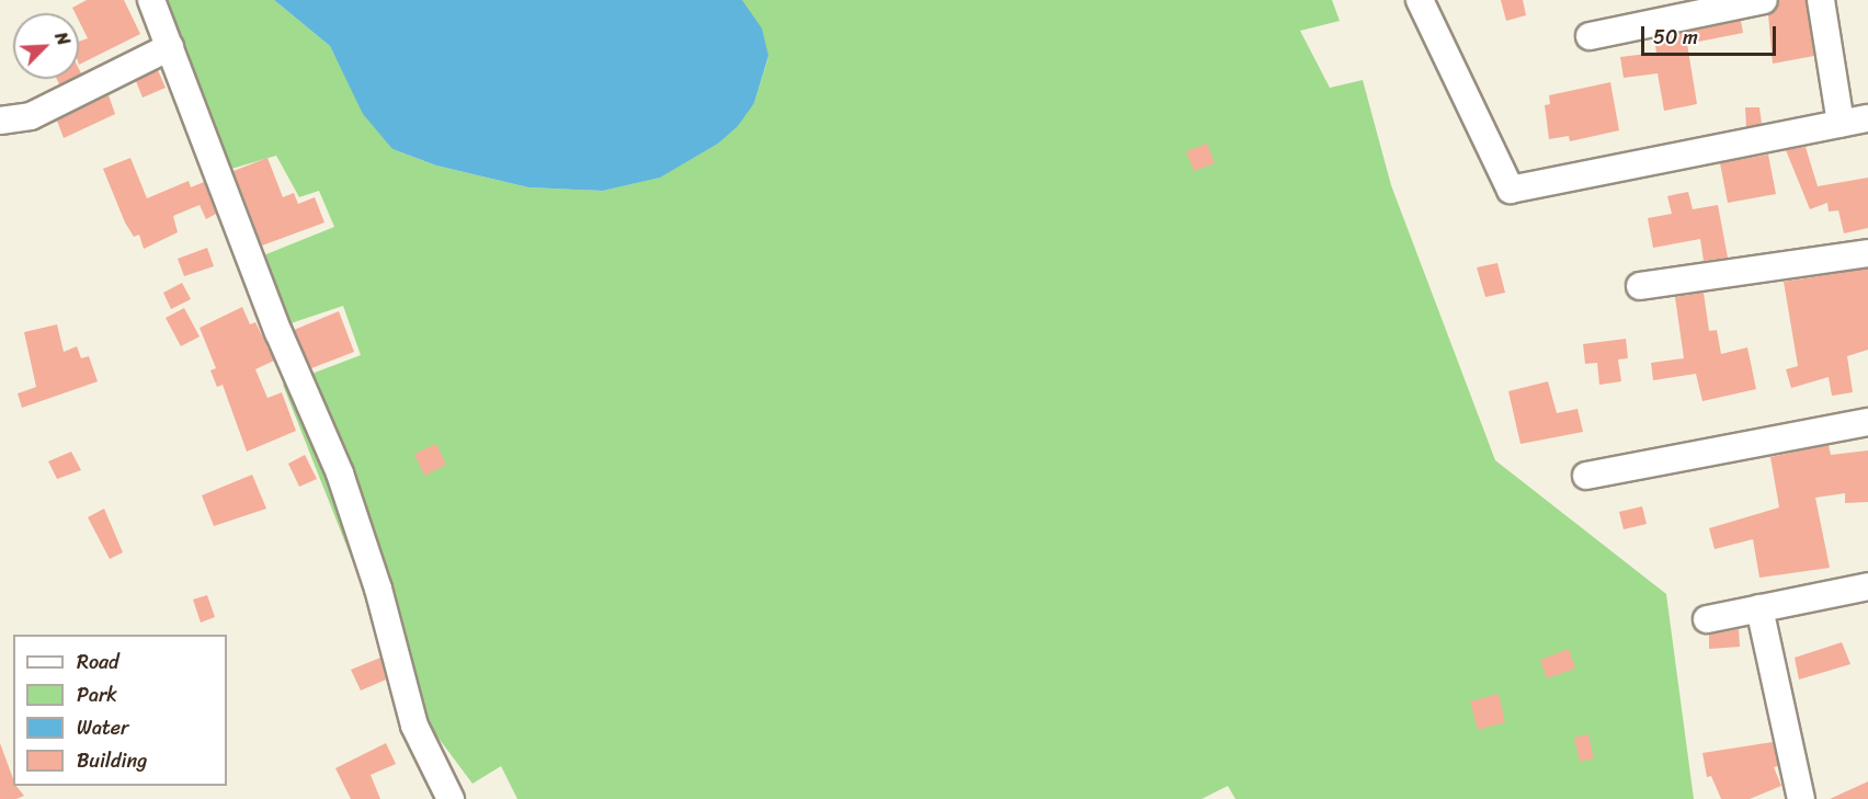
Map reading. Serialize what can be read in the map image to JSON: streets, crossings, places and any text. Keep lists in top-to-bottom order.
{
  "legend": [
    "Road",
    "Park",
    "Water",
    "Building"
  ],
  "scale_bar": "50 m",
  "north": "top right"
}
